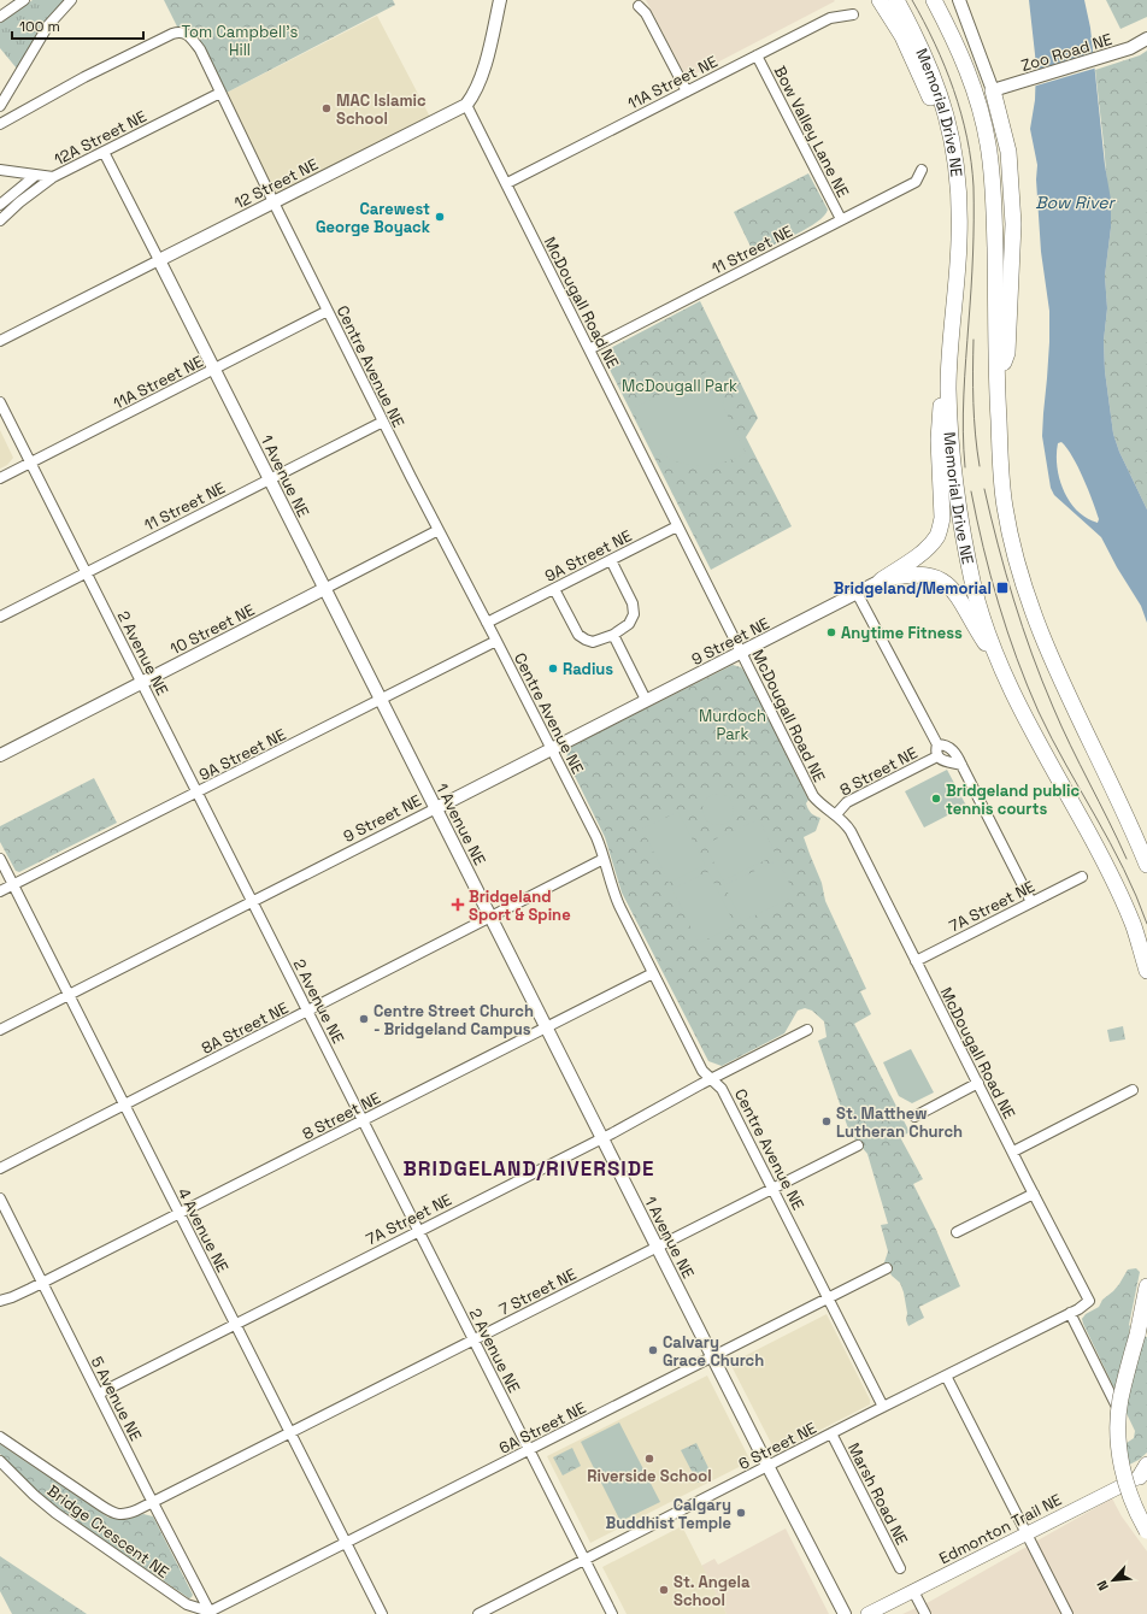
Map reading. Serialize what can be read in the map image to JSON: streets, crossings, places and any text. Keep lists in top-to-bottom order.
{
  "streets": {
    "highway": ["Memorial Drive NE"],
    "main road": ["Edmonton Trail NE"],
    "street": [
      "Zoo Road NE",
      "11A Street NE",
      "Bow Valley Lane NE",
      "12A Street NE",
      "12 Street NE",
      "11 Street NE",
      "McDougall Road NE",
      "Centre Avenue NE",
      "1 Avenue NE",
      "9A Street NE",
      "10 Street NE",
      "9 Street NE",
      "2 Avenue NE",
      "8 Street NE",
      "7A Street NE",
      "8A Street NE",
      "4 Avenue NE",
      "7 Street NE",
      "5 Avenue NE",
      "6A Street NE",
      "6 Street NE",
      "Marsh Road NE",
      "Bridge Crescent NE"
    ]
  },
  "crossings": [
    ["11A Street NE", "Bow Valley Lane NE"],
    ["11A Street NE", "McDougall Road NE"],
    ["11A Street NE", "Centre Avenue NE"],
    ["11A Street NE", "1 Avenue NE"],
    ["11A Street NE", "2 Avenue NE"],
    ["Bow Valley Lane NE", "11 Street NE"],
    ["12A Street NE", "Centre Avenue NE"],
    ["12A Street NE", "1 Avenue NE"],
    ["12 Street NE", "McDougall Road NE"],
    ["12 Street NE", "Centre Avenue NE"],
    ["12 Street NE", "1 Avenue NE"],
    ["11 Street NE", "McDougall Road NE"],
    ["11 Street NE", "Centre Avenue NE"],
    ["11 Street NE", "1 Avenue NE"],
    ["11 Street NE", "2 Avenue NE"],
    ["McDougall Road NE", "9A Street NE"],
    ["McDougall Road NE", "9 Street NE"],
    ["McDougall Road NE", "8 Street NE"],
    ["McDougall Road NE", "7A Street NE"],
    ["McDougall Road NE", "6 Street NE"],
    ["Centre Avenue NE", "9A Street NE"],
    ["Centre Avenue NE", "10 Street NE"],
    ["Centre Avenue NE", "9 Street NE"],
    ["Centre Avenue NE", "8 Street NE"],
    ["Centre Avenue NE", "7A Street NE"],
    ["Centre Avenue NE", "8A Street NE"],
    ["Centre Avenue NE", "7 Street NE"],
    ["Centre Avenue NE", "6A Street NE"],
    ["Centre Avenue NE", "6 Street NE"],
    ["1 Avenue NE", "9A Street NE"],
    ["1 Avenue NE", "10 Street NE"],
    ["1 Avenue NE", "9 Street NE"],
    ["1 Avenue NE", "8 Street NE"],
    ["1 Avenue NE", "7A Street NE"],
    ["1 Avenue NE", "8A Street NE"],
    ["1 Avenue NE", "7 Street NE"],
    ["1 Avenue NE", "6A Street NE"],
    ["1 Avenue NE", "6 Street NE"],
    ["9A Street NE", "2 Avenue NE"],
    ["9A Street NE", "4 Avenue NE"],
    ["10 Street NE", "2 Avenue NE"],
    ["9 Street NE", "2 Avenue NE"],
    ["9 Street NE", "4 Avenue NE"],
    ["2 Avenue NE", "8 Street NE"],
    ["2 Avenue NE", "7A Street NE"],
    ["2 Avenue NE", "8A Street NE"],
    ["2 Avenue NE", "7 Street NE"],
    ["2 Avenue NE", "6A Street NE"],
    ["2 Avenue NE", "6 Street NE"],
    ["8 Street NE", "4 Avenue NE"],
    ["8 Street NE", "5 Avenue NE"],
    ["7A Street NE", "4 Avenue NE"],
    ["7A Street NE", "5 Avenue NE"],
    ["8A Street NE", "4 Avenue NE"],
    ["4 Avenue NE", "7 Street NE"],
    ["4 Avenue NE", "6A Street NE"],
    ["7 Street NE", "5 Avenue NE"],
    ["7 Street NE", "Bridge Crescent NE"],
    ["5 Avenue NE", "6A Street NE"],
    ["5 Avenue NE", "Bridge Crescent NE"],
    ["6A Street NE", "Bridge Crescent NE"],
    ["6 Street NE", "Marsh Road NE"]
  ],
  "districts": ["BRIDGELAND/RIVERSIDE"],
  "water": ["Bow River"],
  "parks": ["Tom Campbell's Hill", "McDougall Park", "Murdoch Park"],
  "places": {
    "other": [
      "MAC Islamic School",
      "Carewest George Boyack",
      "Anytime Fitness",
      "Radius",
      "Bridgeland public tennis courts",
      "Centre Street Church - Bridgeland Campus",
      "St. Matthew Lutheran Church",
      "Calvary Grace Church",
      "Riverside School",
      "Calgary Buddhist Temple",
      "St. Angela School"
    ],
    "transit": ["Bridgeland/Memorial"],
    "health": ["Bridgeland Sport & Spine"]
  },
  "scale_bar": "100 m",
  "north": "bottom left"
}
